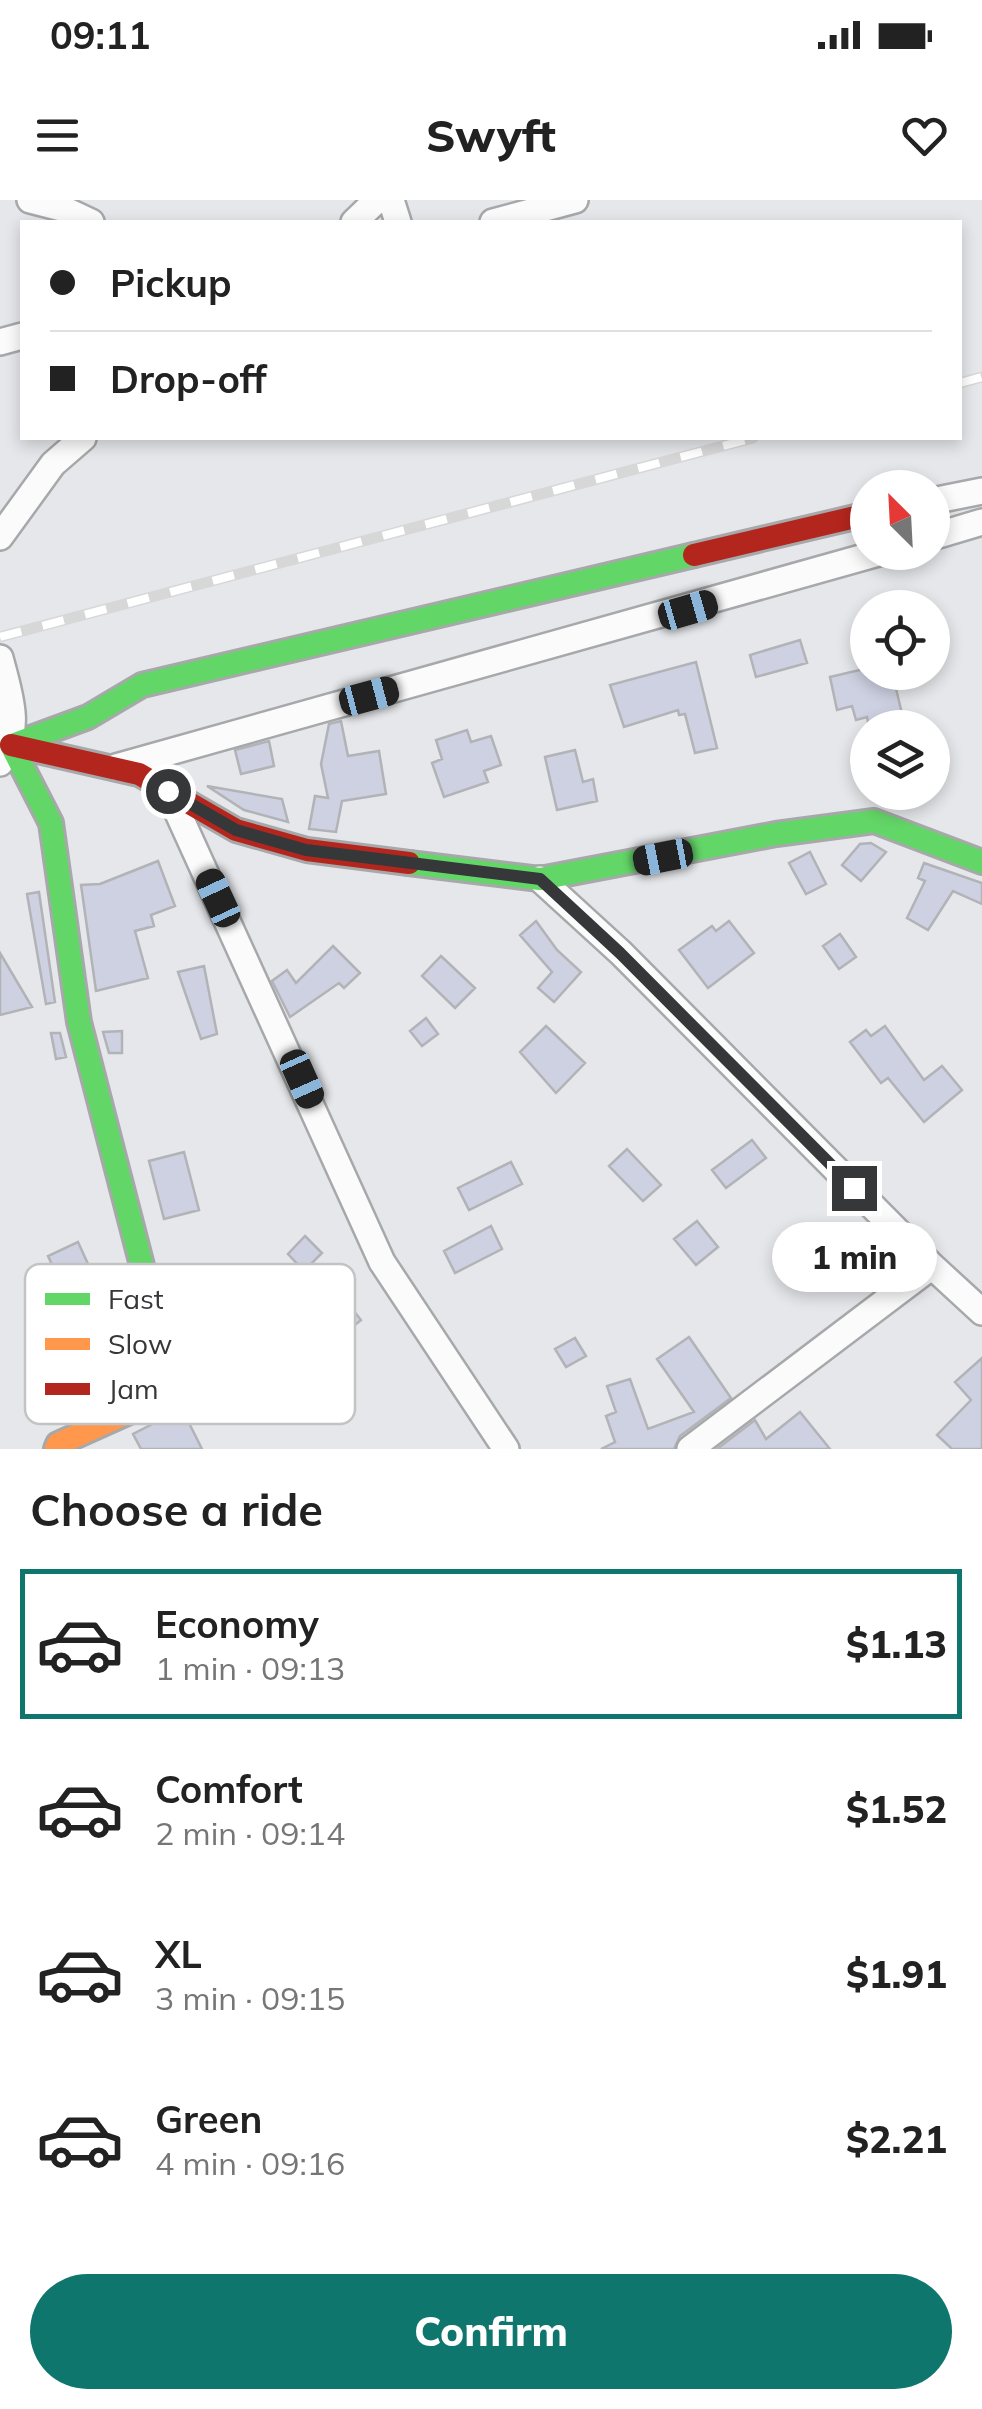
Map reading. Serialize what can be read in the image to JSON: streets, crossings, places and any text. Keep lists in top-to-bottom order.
{
  "legend": ["Fast", "Slow", "Jam"],
  "north": "top left",
  "page": {
    "status": "09:11",
    "header": "Swyft",
    "banner": ["Pickup", "Drop-off"],
    "bubble": "1 min",
    "heading": "Choose a ride",
    "list": [
      {
        "name": "Economy",
        "note": "1 min · 09:13",
        "value": "$1.13"
      },
      {
        "name": "Comfort",
        "note": "2 min · 09:14",
        "value": "$1.52"
      },
      {
        "name": "XL",
        "note": "3 min · 09:15",
        "value": "$1.91"
      },
      {
        "name": "Green",
        "note": "4 min · 09:16",
        "value": "$2.21"
      }
    ],
    "buttons": "Confirm"
  }
}
